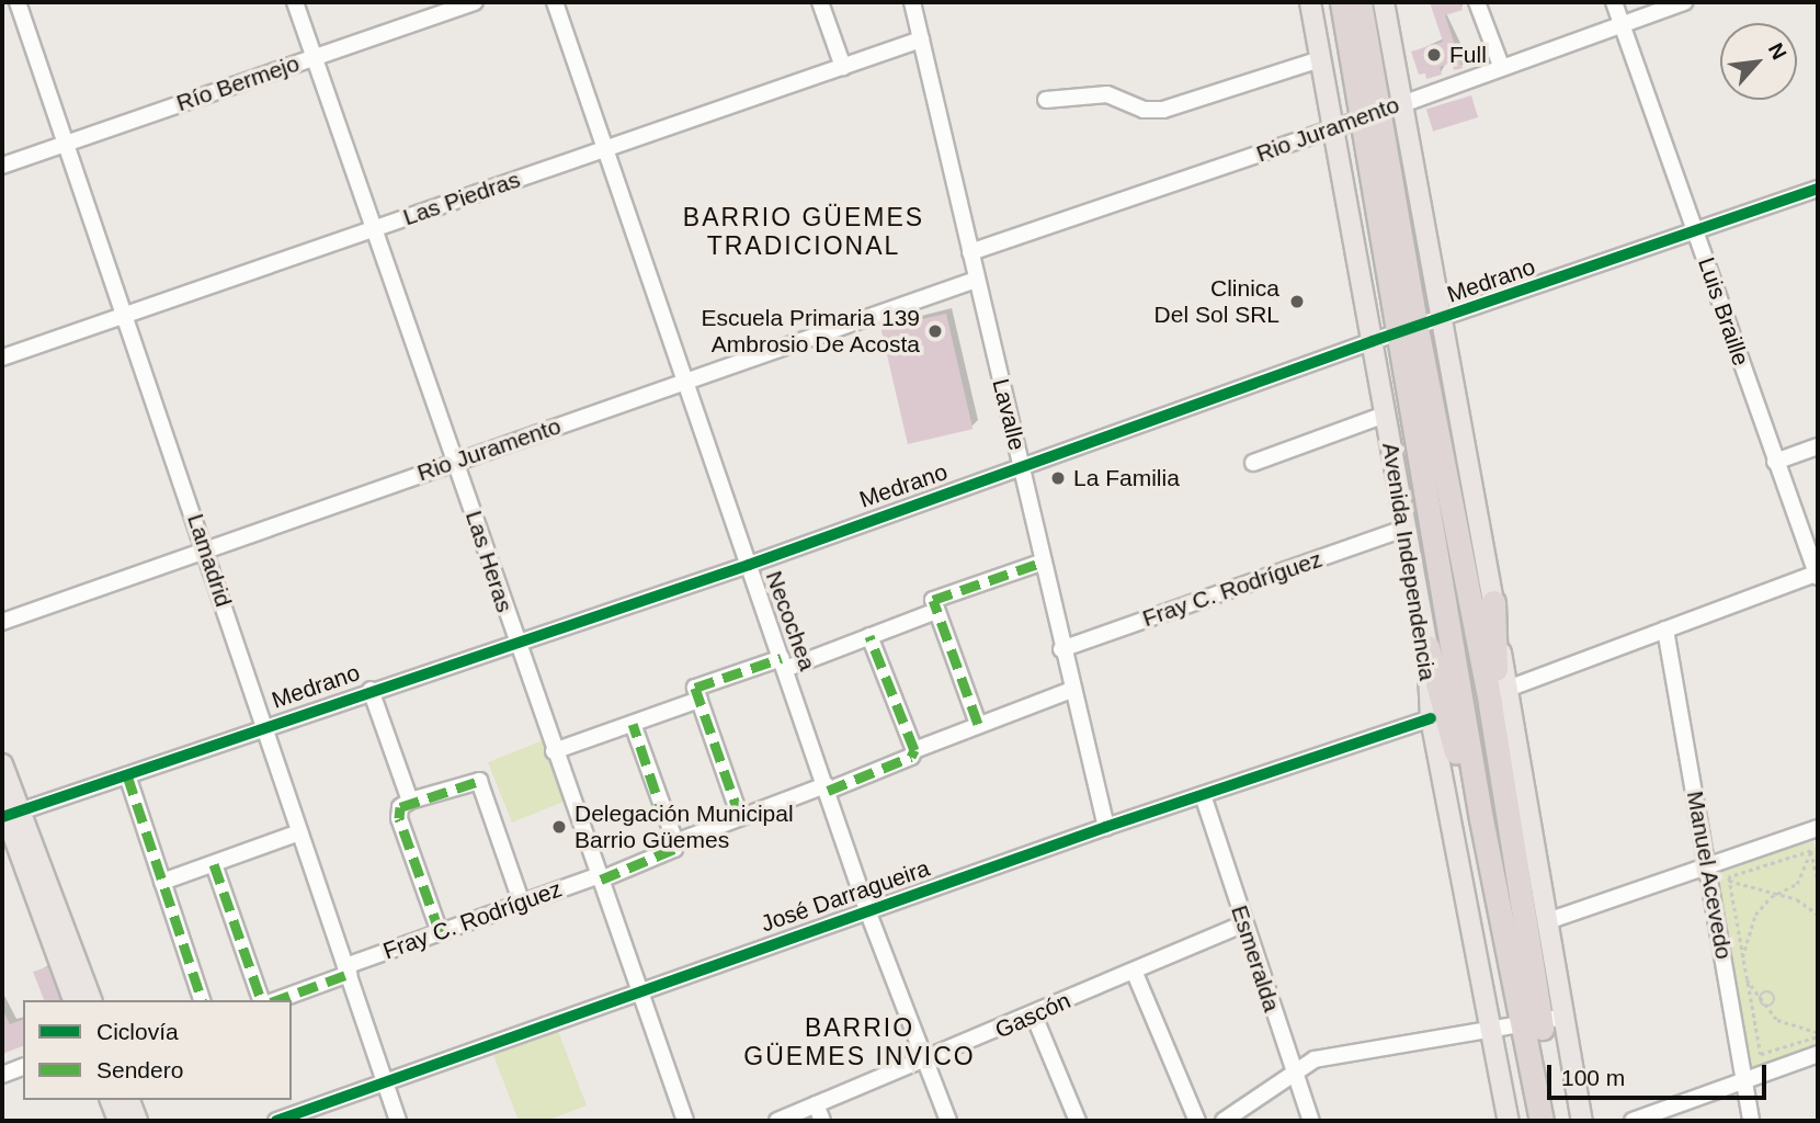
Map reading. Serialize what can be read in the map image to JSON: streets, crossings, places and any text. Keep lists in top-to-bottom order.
{
  "streets": {
    "highway": ["Avenida Independencia"],
    "street": [
      "Río Bermejo",
      "Rio Juramento",
      "Las Piedras",
      "Medrano",
      "Luis Braille",
      "Lavalle",
      "Lamadrid",
      "Las Heras",
      "Fray C. Rodríguez",
      "Necochea",
      "Manuel Acevedo",
      "José Darragueira",
      "Esmeralda",
      "Gascón"
    ]
  },
  "crossings": [
    ["Río Bermejo", "Lamadrid"],
    ["Río Bermejo", "Las Heras"],
    ["Rio Juramento", "Luis Braille"],
    ["Rio Juramento", "Lavalle"],
    ["Rio Juramento", "Lamadrid"],
    ["Rio Juramento", "Las Heras"],
    ["Rio Juramento", "Avenida Independencia"],
    ["Rio Juramento", "Necochea"],
    ["Las Piedras", "Lavalle"],
    ["Las Piedras", "Lamadrid"],
    ["Las Piedras", "Las Heras"],
    ["Las Piedras", "Necochea"],
    ["Medrano", "Luis Braille"],
    ["Medrano", "Lavalle"],
    ["Medrano", "Lamadrid"],
    ["Medrano", "Las Heras"],
    ["Medrano", "Avenida Independencia"],
    ["Medrano", "Necochea"],
    ["Lavalle", "Fray C. Rodríguez"],
    ["Lavalle", "José Darragueira"],
    ["Lamadrid", "Fray C. Rodríguez"],
    ["Lamadrid", "José Darragueira"],
    ["Las Heras", "Fray C. Rodríguez"],
    ["Las Heras", "José Darragueira"],
    ["Avenida Independencia", "Fray C. Rodríguez"],
    ["Avenida Independencia", "José Darragueira"],
    ["Necochea", "José Darragueira"],
    ["Necochea", "Gascón"],
    ["José Darragueira", "Esmeralda"],
    ["Esmeralda", "Gascón"]
  ],
  "districts": ["BARRIO GÜEMES TRADICIONAL", "BARRIO GÜEMES INVICO"],
  "places": [
    "Full",
    "Clinica Del Sol SRL",
    "Escuela Primaria 139 Ambrosio De Acosta",
    "La Familia",
    "Delegación Municipal Barrio Güemes"
  ],
  "legend": ["Ciclovía", "Sendero"],
  "scale_bar": "100 m",
  "north": "top right"
}
